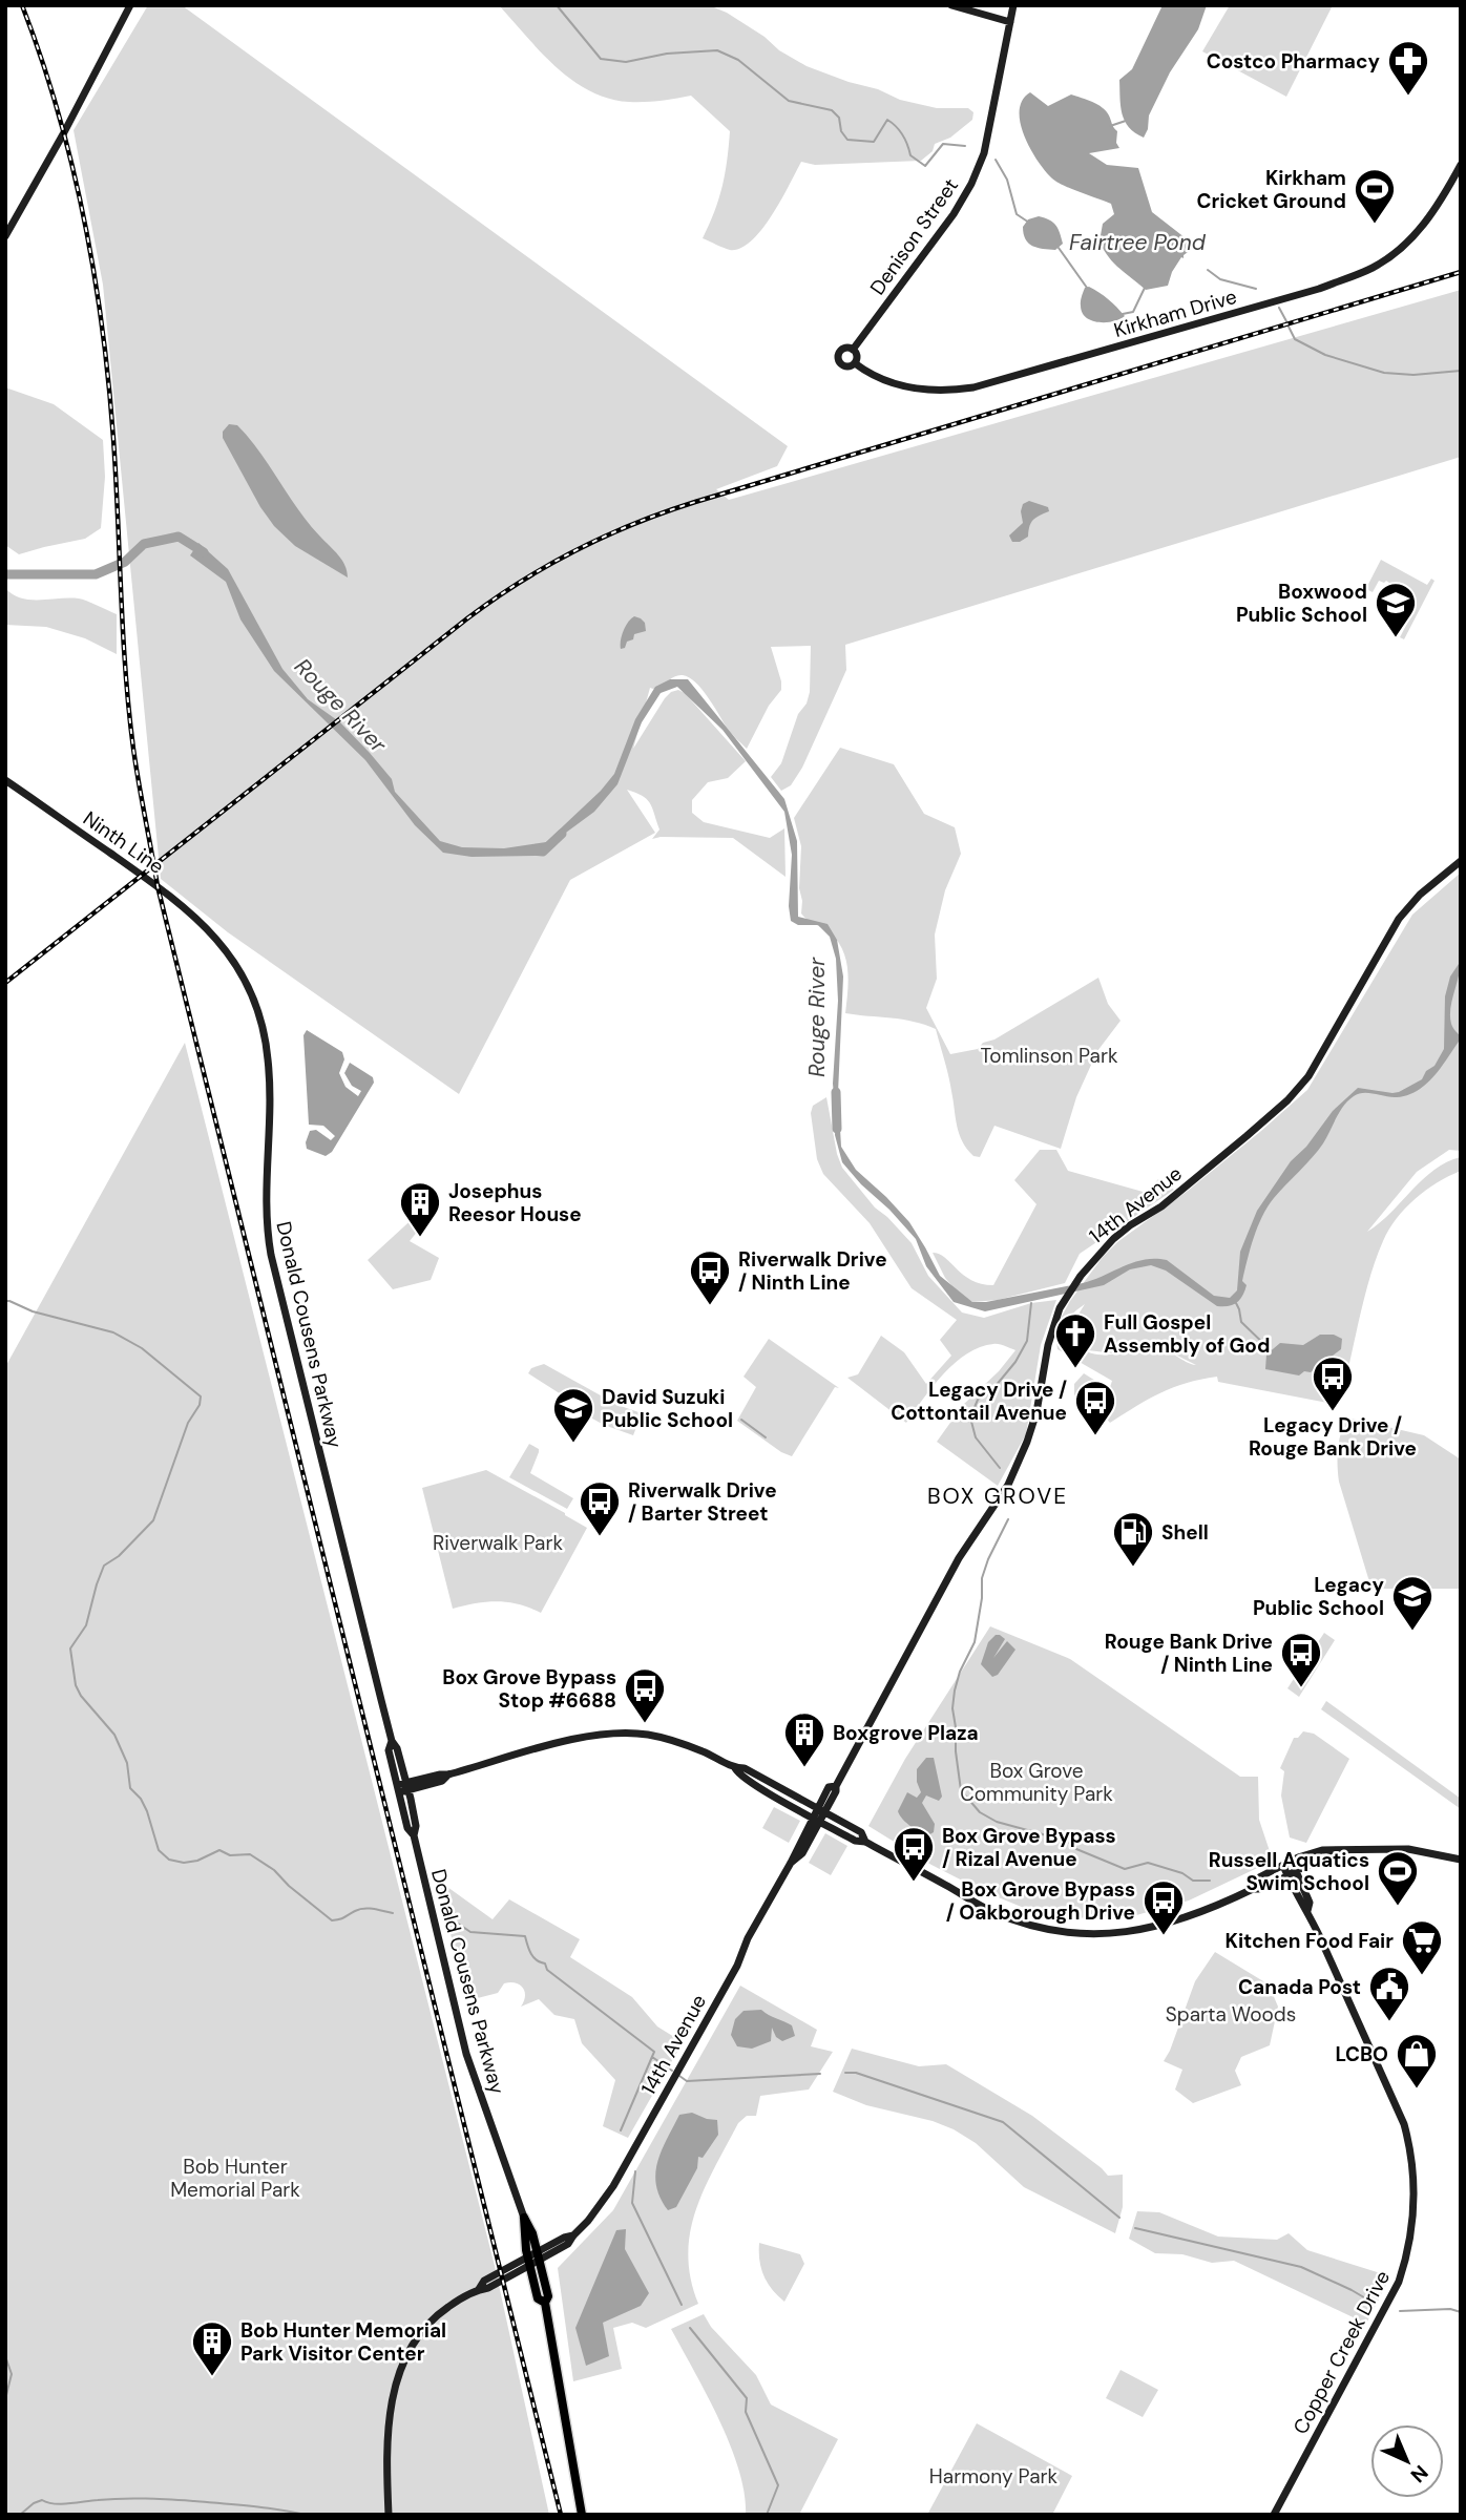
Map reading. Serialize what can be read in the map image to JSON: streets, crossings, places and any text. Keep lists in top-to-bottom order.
{
  "streets": {
    "main road": [
      "Denison Street",
      "Kirkham Drive",
      "Ninth Line",
      "14th Avenue",
      "Donald Cousens Parkway",
      "Copper Creek Drive"
    ]
  },
  "crossings": [
    ["Denison Street", "Kirkham Drive"],
    ["Ninth Line", "Donald Cousens Parkway"],
    ["14th Avenue", "Donald Cousens Parkway"]
  ],
  "districts": ["BOX GROVE"],
  "water": ["Fairtree Pond", "Rouge River"],
  "parks": [
    "Tomlinson Park",
    "Riverwalk Park",
    "Box Grove Community Park",
    "Sparta Woods",
    "Bob Hunter Memorial Park",
    "Harmony Park"
  ],
  "places": {
    "pharmacy": ["Costco Pharmacy"],
    "sports": ["Kirkham Cricket Ground", "Russell Aquatics Swim School"],
    "school or university": ["Boxwood Public School", "David Suzuki Public School", "Legacy Public School"],
    "building": ["Josephus Reesor House", "Boxgrove Plaza", "Bob Hunter Memorial Park Visitor Center"],
    "bus stop": [
      "Riverwalk Drive / Ninth Line",
      "Legacy Drive / Rouge Bank Drive",
      "Legacy Drive / Cottontail Avenue",
      "Riverwalk Drive / Barter Street",
      "Rouge Bank Drive / Ninth Line",
      "Box Grove Bypass Stop #6688",
      "Box Grove Bypass / Rizal Avenue",
      "Box Grove Bypass / Oakborough Drive"
    ],
    "church": ["Full Gospel Assembly of God"],
    "fuel station": ["Shell"],
    "supermarket": ["Kitchen Food Fair"],
    "public building": ["Canada Post"],
    "shop": ["LCBO"]
  },
  "north": "bottom right"
}
